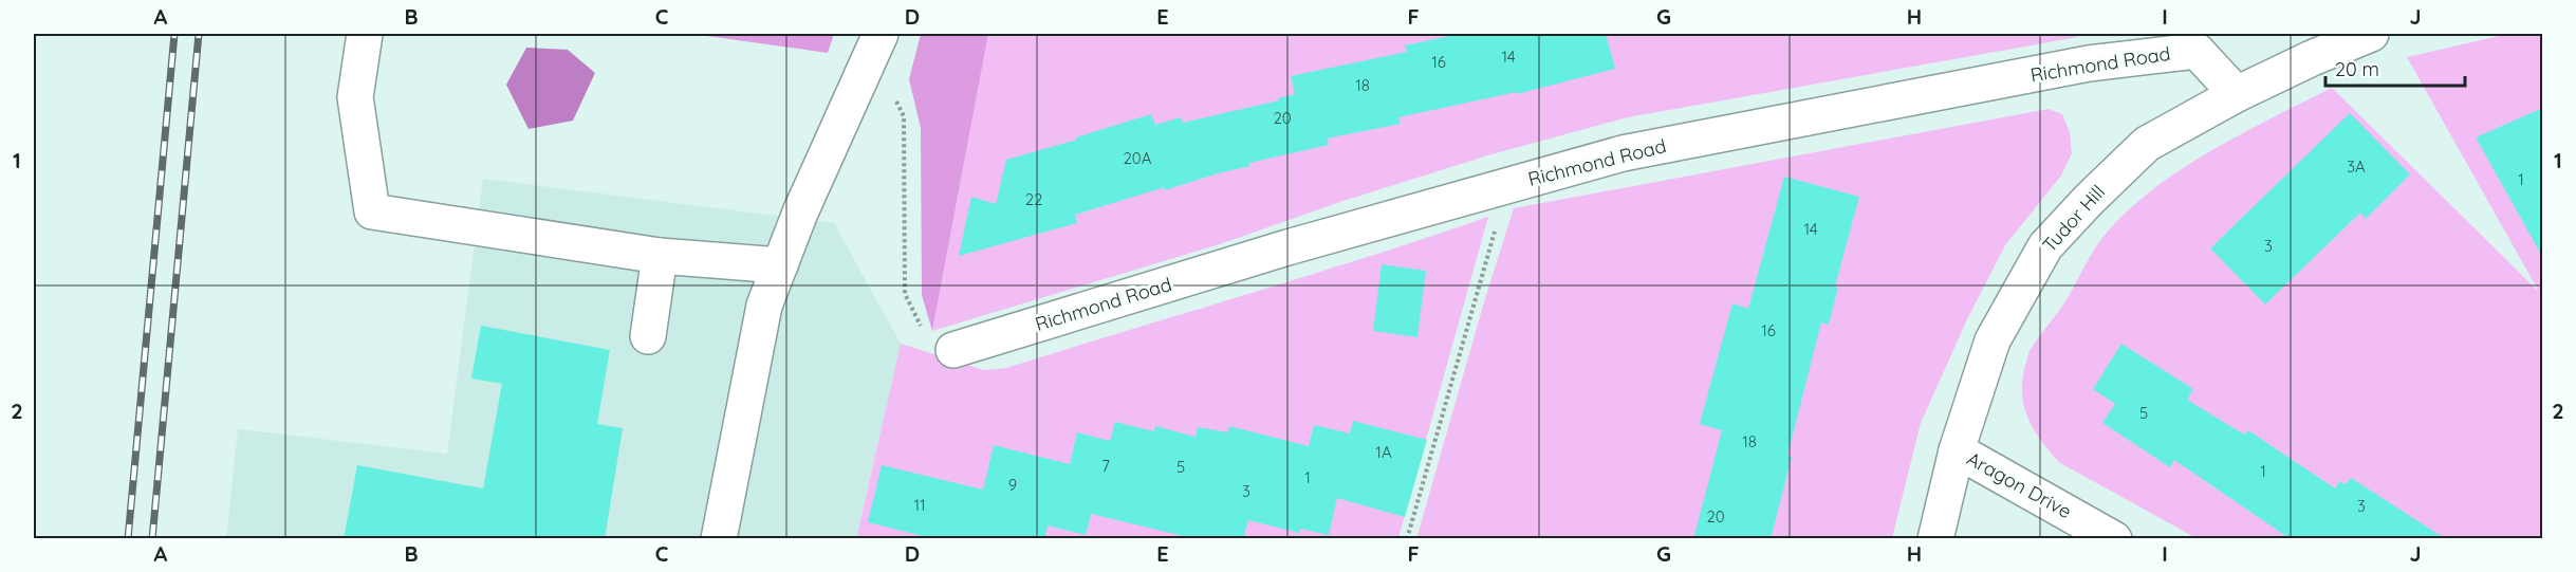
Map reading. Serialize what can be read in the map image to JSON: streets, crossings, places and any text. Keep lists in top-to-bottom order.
{
  "streets": {
    "street": ["Richmond Road", "Tudor Hill", "Aragon Drive"]
  },
  "crossings": [
    ["Richmond Road", "Tudor Hill"],
    ["Tudor Hill", "Aragon Drive"]
  ],
  "house_numbers": [
    "14",
    "16",
    "18",
    "20",
    "20A",
    "3A",
    "1",
    "22",
    "14",
    "3",
    "16",
    "5",
    "18",
    "1A",
    "7",
    "5",
    "1",
    "1",
    "9",
    "3",
    "11",
    "3",
    "20"
  ],
  "scale_bar": "20 m",
  "grid": {
    "columns": [
      "A",
      "B",
      "C",
      "D",
      "E",
      "F",
      "G",
      "H",
      "I",
      "J"
    ],
    "rows": ["1", "2"]
  }
}
